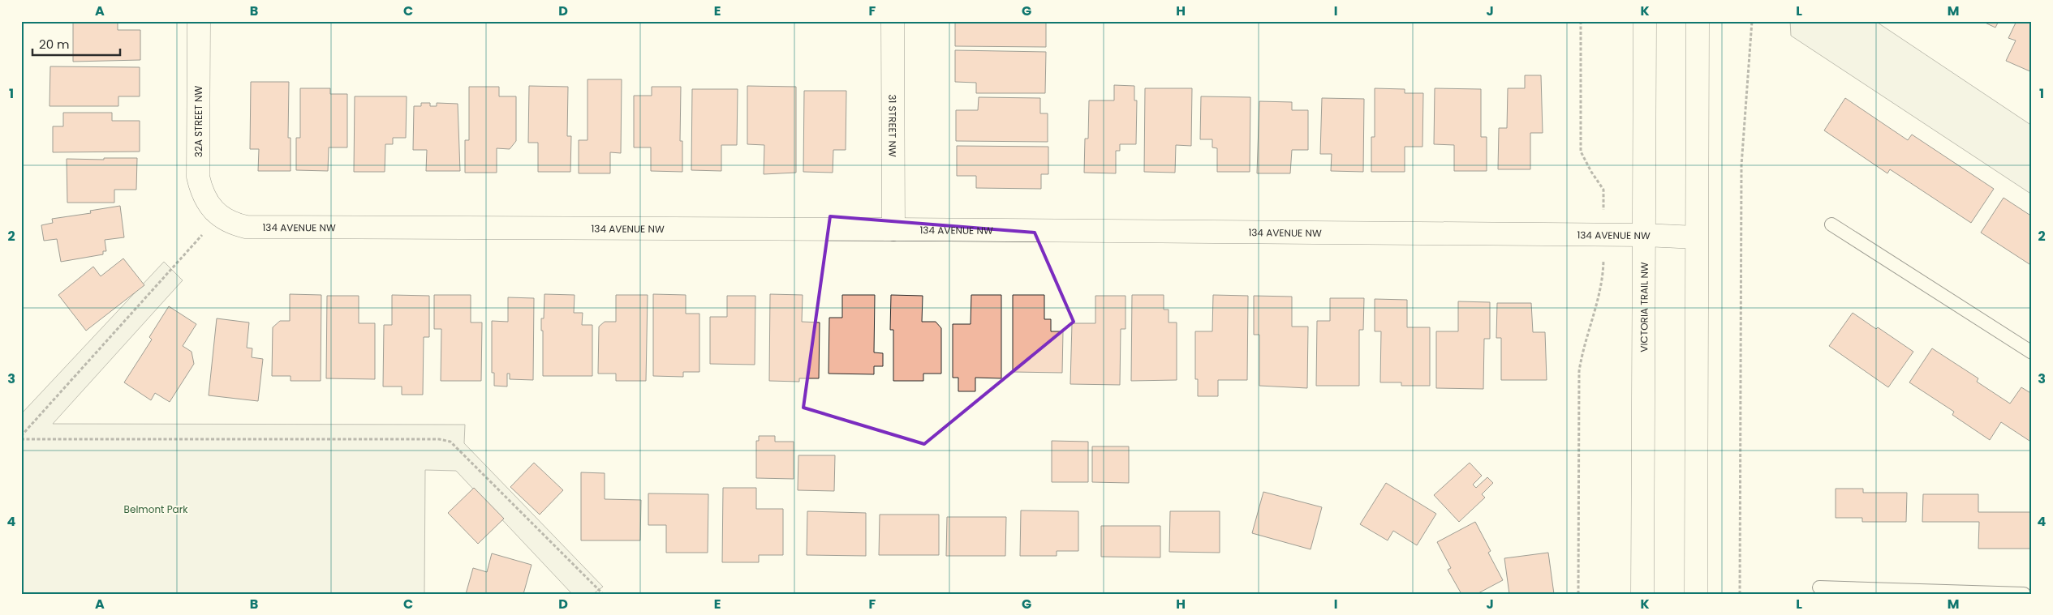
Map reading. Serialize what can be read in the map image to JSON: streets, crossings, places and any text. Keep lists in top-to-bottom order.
{
  "streets": {
    "street": [
      "32A STREET NW",
      "31 STREET NW",
      "134 AVENUE NW",
      "VICTORIA TRAIL NW"
    ]
  },
  "crossings": [
    ["32A STREET NW", "134 AVENUE NW"],
    ["31 STREET NW", "134 AVENUE NW"],
    ["134 AVENUE NW", "VICTORIA TRAIL NW"]
  ],
  "parks": ["Belmont Park"],
  "scale_bar": "20 m",
  "grid": {
    "columns": [
      "A",
      "B",
      "C",
      "D",
      "E",
      "F",
      "G",
      "H",
      "I",
      "J",
      "K",
      "L",
      "M"
    ],
    "rows": [
      "1",
      "2",
      "3",
      "4"
    ]
  }
}
